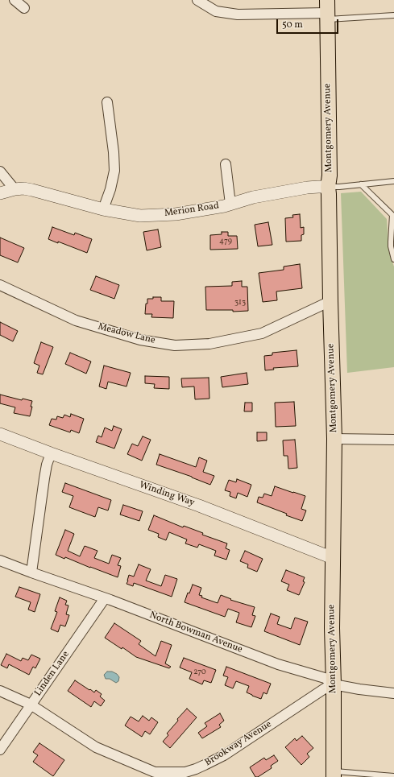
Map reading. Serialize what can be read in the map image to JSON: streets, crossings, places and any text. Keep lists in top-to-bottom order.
{
  "streets": {
    "main road": ["Montgomery Avenue"],
    "street": [
      "Merion Road",
      "Meadow Lane",
      "Winding Way",
      "North Bowman Avenue",
      "Linden Lane",
      "Brookway Avenue"
    ]
  },
  "crossings": [
    ["Montgomery Avenue", "Merion Road"],
    ["Montgomery Avenue", "Meadow Lane"],
    ["Montgomery Avenue", "Winding Way"],
    ["Montgomery Avenue", "North Bowman Avenue"],
    ["Montgomery Avenue", "Brookway Avenue"],
    ["North Bowman Avenue", "Linden Lane"],
    ["North Bowman Avenue", "Brookway Avenue"],
    ["Linden Lane", "Brookway Avenue"]
  ],
  "house_numbers": ["479", "313", "270"],
  "scale_bar": "50 m"
}
